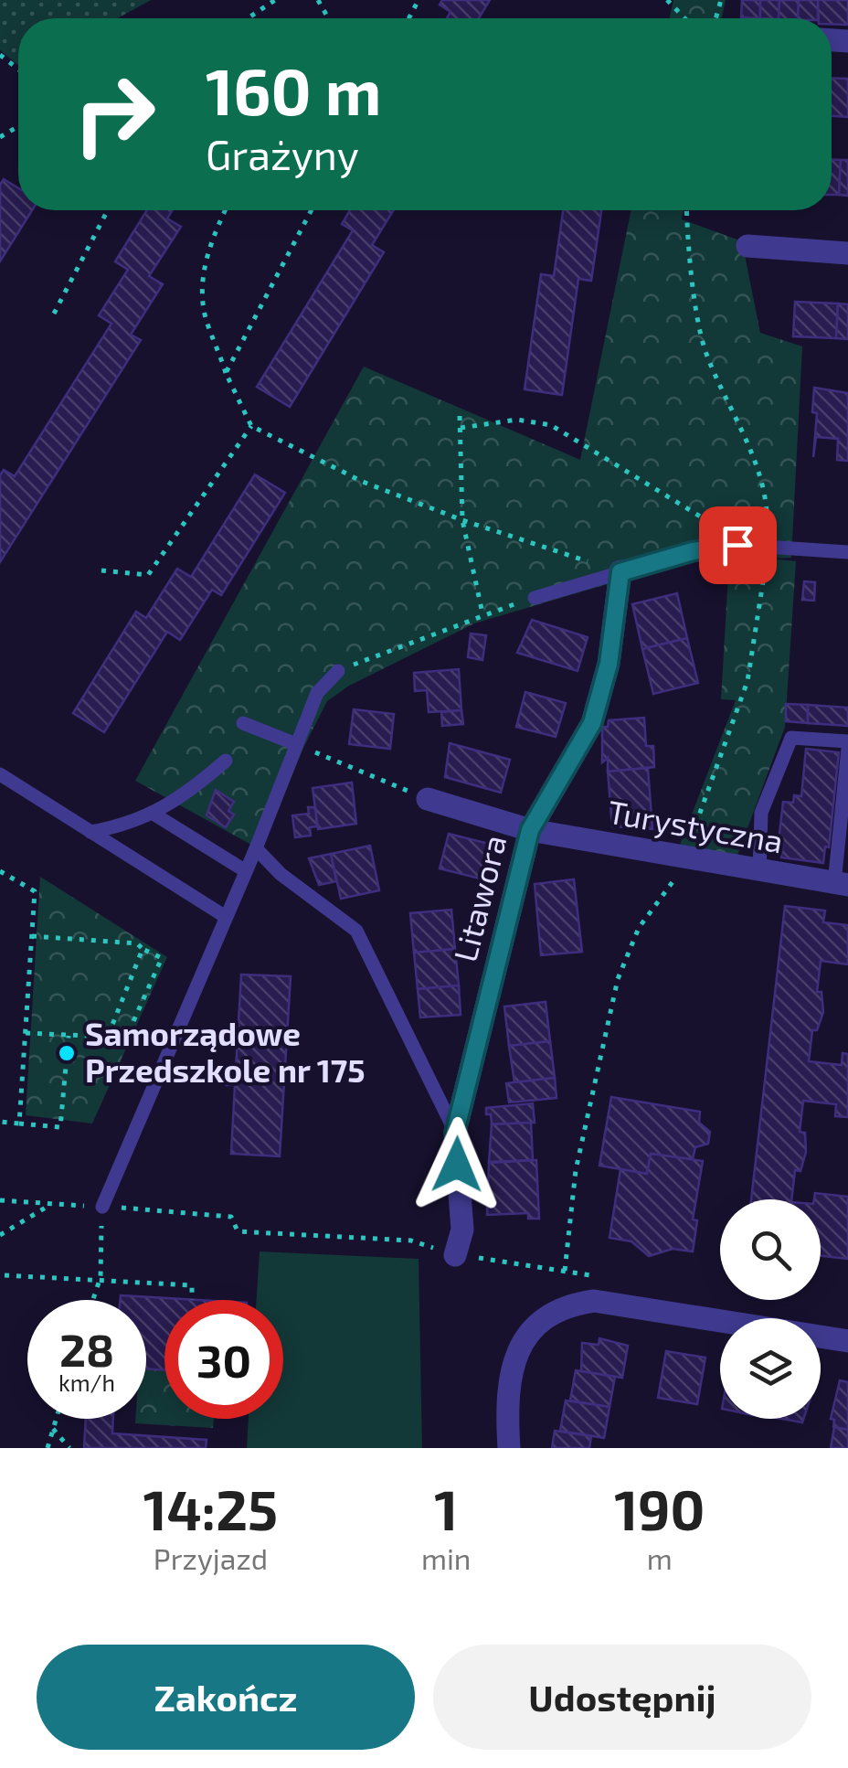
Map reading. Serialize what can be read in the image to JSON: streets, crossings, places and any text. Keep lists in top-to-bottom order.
{
  "streets": {
    "street": ["Turystyczna", "Litawora"]
  },
  "crossings": [
    ["Turystyczna", "Litawora"]
  ],
  "places": ["Samorządowe Przedszkole nr 175"],
  "page": {
    "turn": ["160 m", "Grażyny"],
    "speed": "28 km/h",
    "limit": "30",
    "eta": [
      "14:25",
      "Przyjazd",
      "1",
      "min",
      "190",
      "m"
    ],
    "buttons": ["Zakończ", "Udostępnij"]
  }
}
